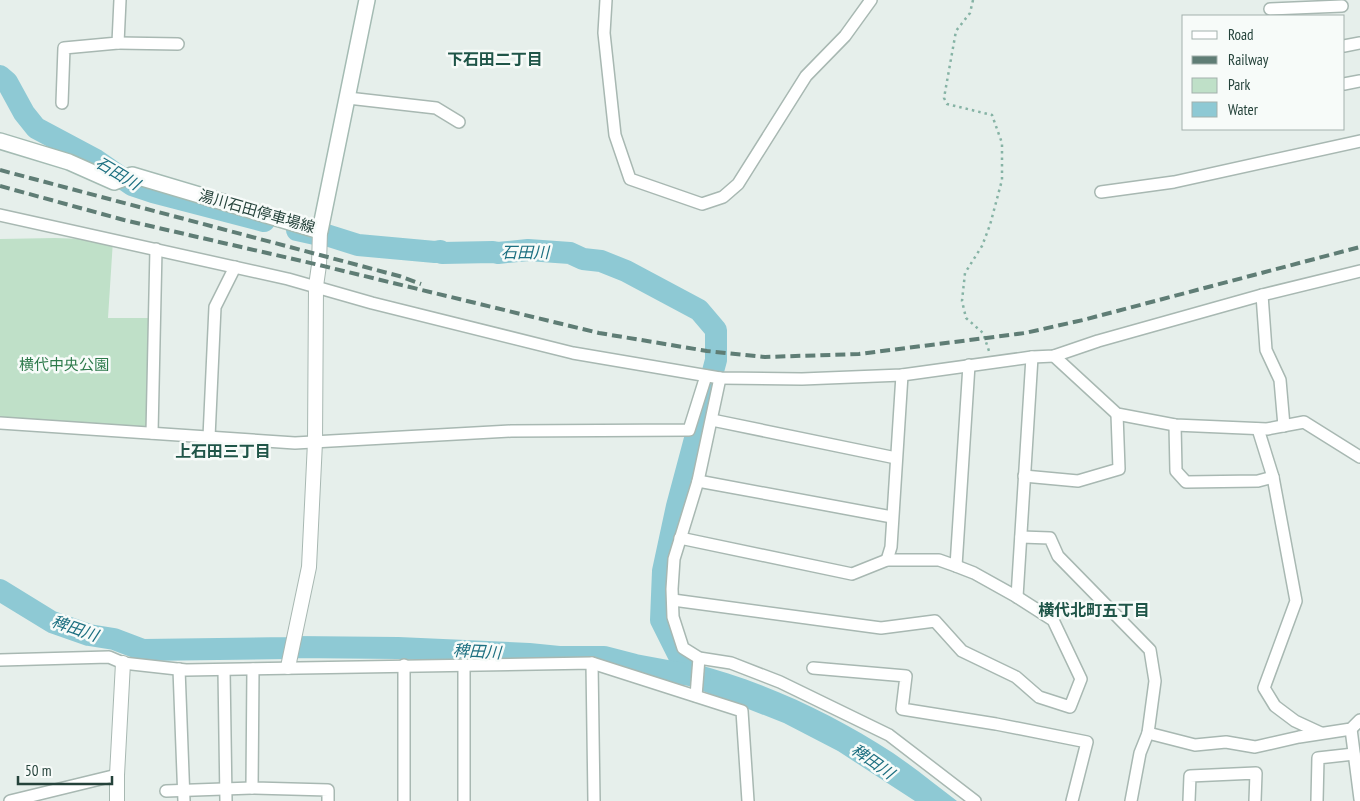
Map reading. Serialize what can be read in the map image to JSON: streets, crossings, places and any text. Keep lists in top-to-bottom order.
{
  "streets": {
    "main road": ["湯川石田停車場線"]
  },
  "districts": ["下石田二丁目", "上石田三丁目", "横代北町五丁目"],
  "water": ["石田川", "稗田川"],
  "parks": ["横代中央公園"],
  "legend": [
    "Road",
    "Railway",
    "Park",
    "Water"
  ],
  "scale_bar": "50 m"
}
